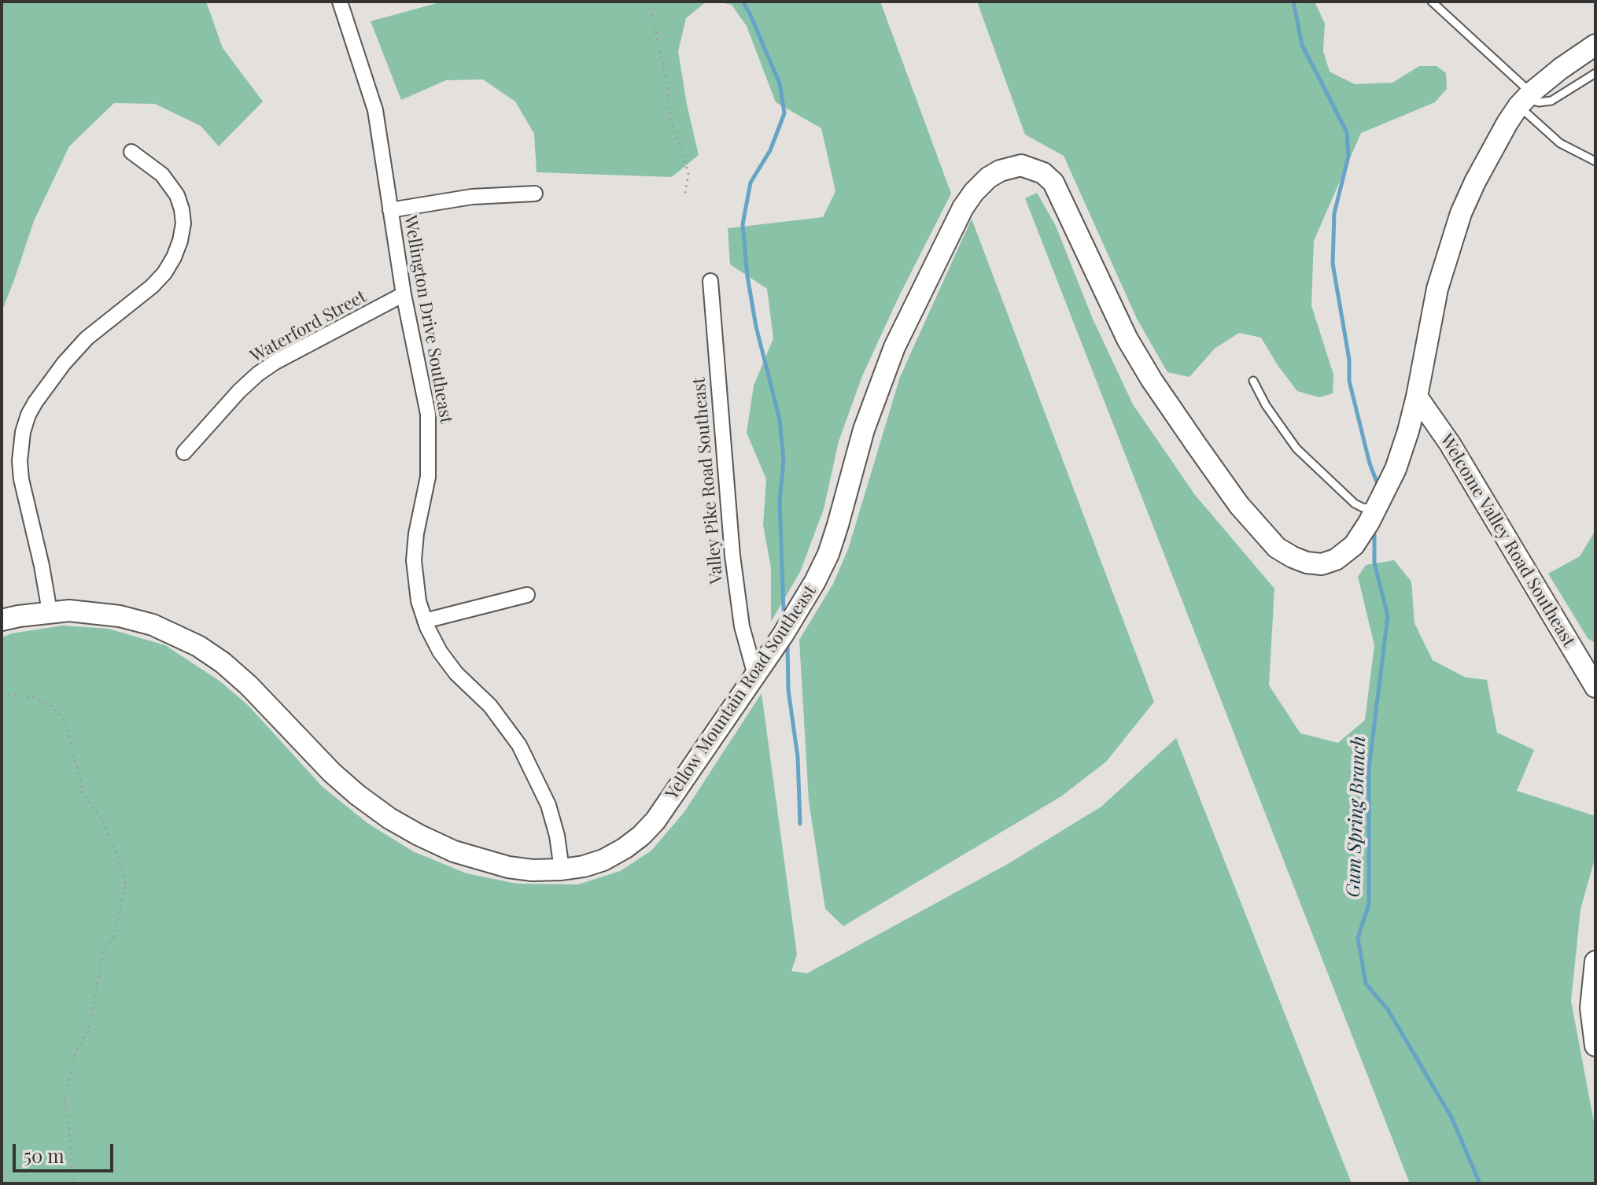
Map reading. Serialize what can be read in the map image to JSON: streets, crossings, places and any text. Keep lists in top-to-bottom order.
{
  "streets": {
    "street": [
      "Wellington Drive Southeast",
      "Waterford Street",
      "Valley Pike Road Southeast",
      "Welcome Valley Road Southeast",
      "Yellow Mountain Road Southeast"
    ]
  },
  "crossings": [
    ["Wellington Drive Southeast", "Waterford Street"],
    ["Wellington Drive Southeast", "Yellow Mountain Road Southeast"],
    ["Valley Pike Road Southeast", "Yellow Mountain Road Southeast"],
    ["Welcome Valley Road Southeast", "Yellow Mountain Road Southeast"]
  ],
  "water": ["Gum Spring Branch"],
  "scale_bar": "50 m"
}
